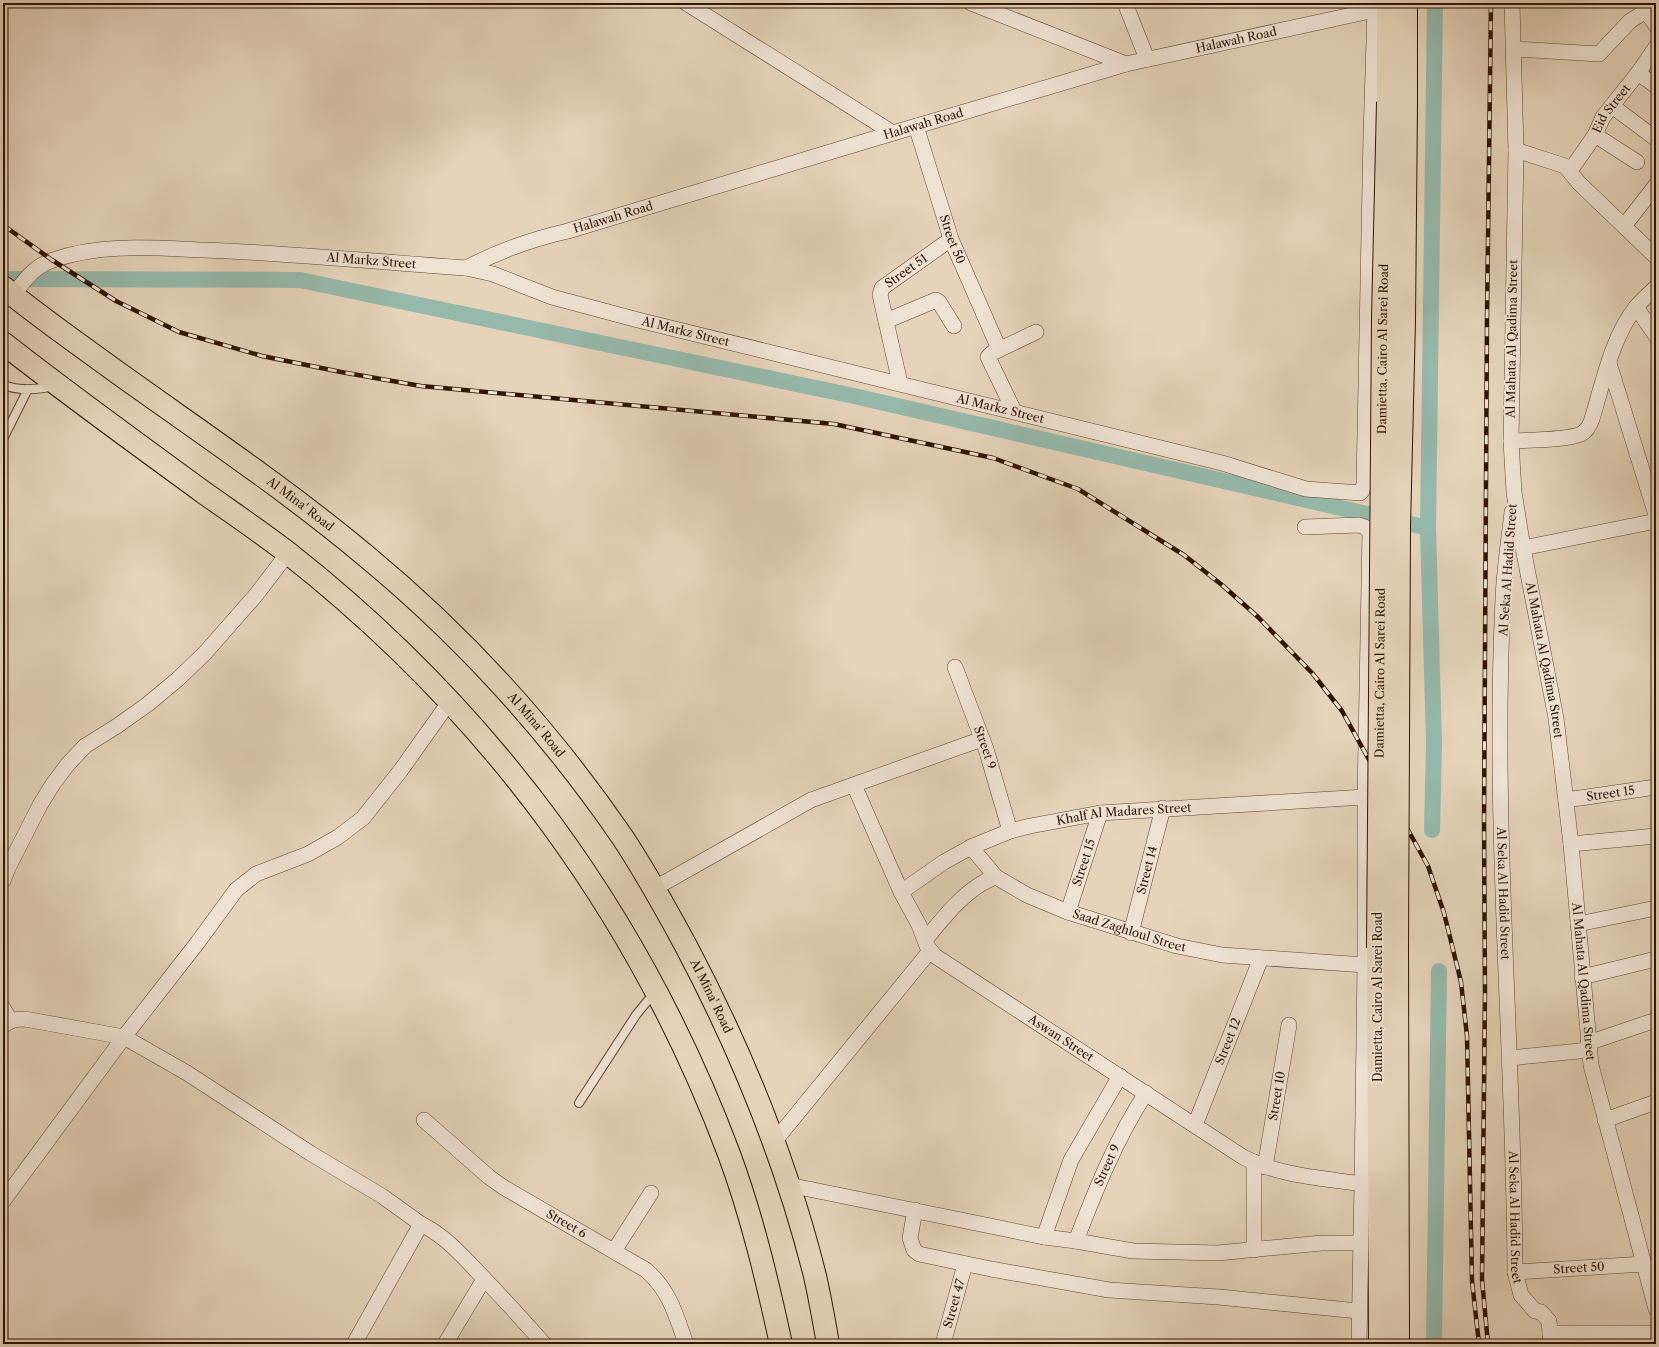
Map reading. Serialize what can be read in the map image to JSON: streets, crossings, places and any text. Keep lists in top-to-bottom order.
{
  "streets": {
    "highway": ["Damietta, Cairo Al Sarei Road", "Al Mina' Road"],
    "street": [
      "Halawah Road",
      "Eid Street",
      "Street 50",
      "Al Markz Street",
      "Street 51",
      "Al Mahata Al Qadima Street",
      "Al Seka Al Hadid Street",
      "Street 9",
      "Street 15",
      "Khalf Al Madares Street",
      "Street 14",
      "Saad Zaghloul Street",
      "Aswan Street",
      "Street 12",
      "Street 10",
      "Street 6",
      "Street 47"
    ]
  },
  "crossings": [
    ["Halawah Road", "Street 50"],
    ["Halawah Road", "Al Markz Street"],
    ["Halawah Road", "Damietta, Cairo Al Sarei Road"],
    ["Street 50", "Street 51"],
    ["Street 50", "Al Mahata Al Qadima Street"],
    ["Street 50", "Al Seka Al Hadid Street"],
    ["Al Markz Street", "Street 51"],
    ["Al Markz Street", "Damietta, Cairo Al Sarei Road"],
    ["Al Markz Street", "Al Mina' Road"],
    ["Al Mahata Al Qadima Street", "Al Seka Al Hadid Street"],
    ["Al Mahata Al Qadima Street", "Street 15"],
    ["Street 9", "Khalf Al Madares Street"],
    ["Street 9", "Aswan Street"],
    ["Street 15", "Khalf Al Madares Street"],
    ["Street 15", "Saad Zaghloul Street"],
    ["Khalf Al Madares Street", "Street 14"],
    ["Khalf Al Madares Street", "Aswan Street"],
    ["Street 14", "Saad Zaghloul Street"],
    ["Saad Zaghloul Street", "Street 12"],
    ["Aswan Street", "Street 12"],
    ["Aswan Street", "Street 10"]
  ]
}
